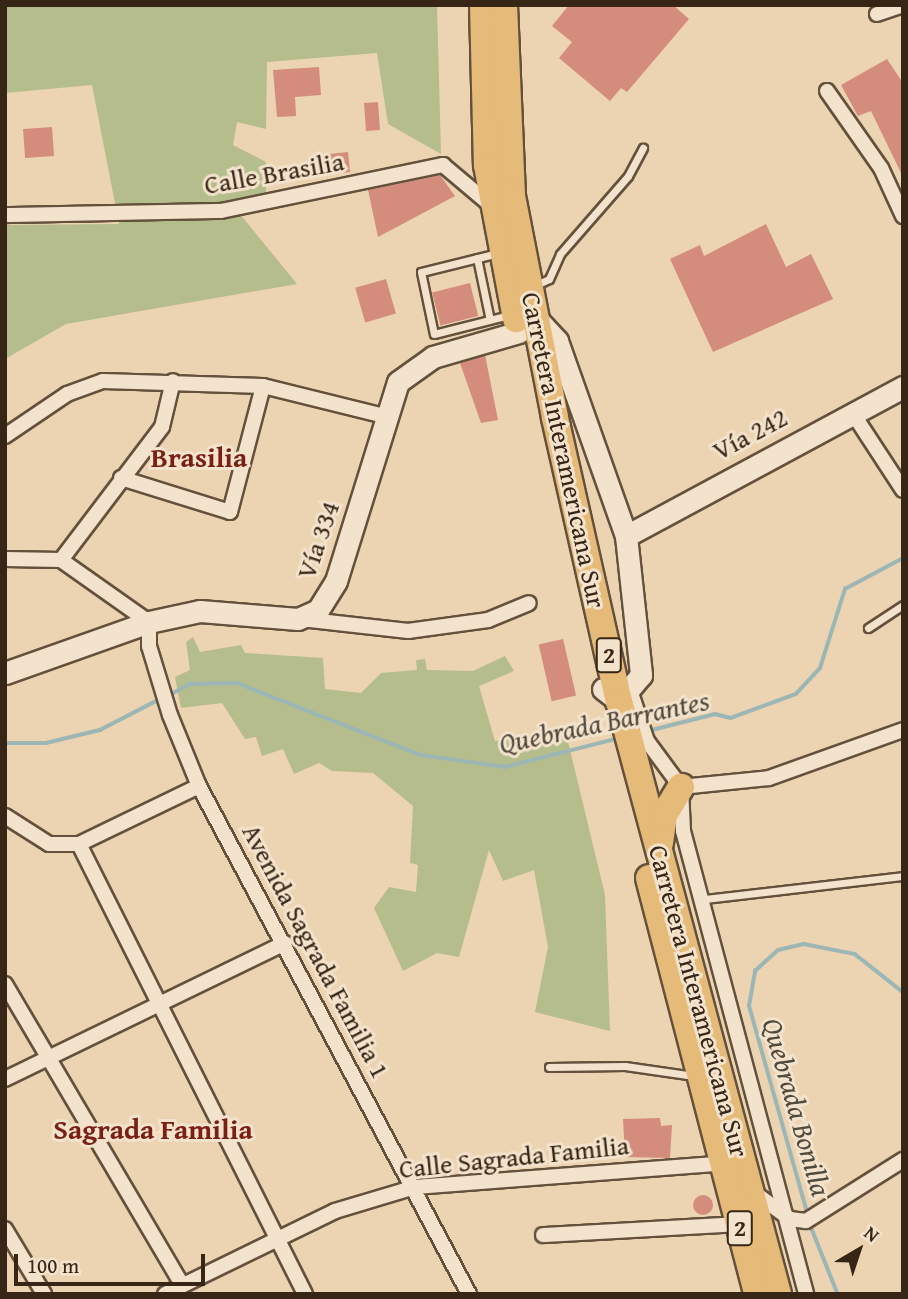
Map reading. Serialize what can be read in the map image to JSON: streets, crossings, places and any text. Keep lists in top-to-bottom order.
{
  "streets": {
    "highway": ["Carretera Interamericana Sur", "2"],
    "main road": ["Vía 242", "Vía 334"],
    "street": ["Calle Brasilia", "Avenida Sagrada Familia 1", "Calle Sagrada Familia"]
  },
  "crossings": [
    ["Calle Brasilia", "Carretera Interamericana Sur"],
    ["Carretera Interamericana Sur", "Vía 334"],
    ["Carretera Interamericana Sur", "Calle Sagrada Familia"],
    ["Avenida Sagrada Familia 1", "Calle Sagrada Familia"]
  ],
  "districts": ["Brasilia", "Sagrada Familia"],
  "water": ["Quebrada Barrantes", "Quebrada Bonilla"],
  "scale_bar": "100 m",
  "north": "top right"
}
